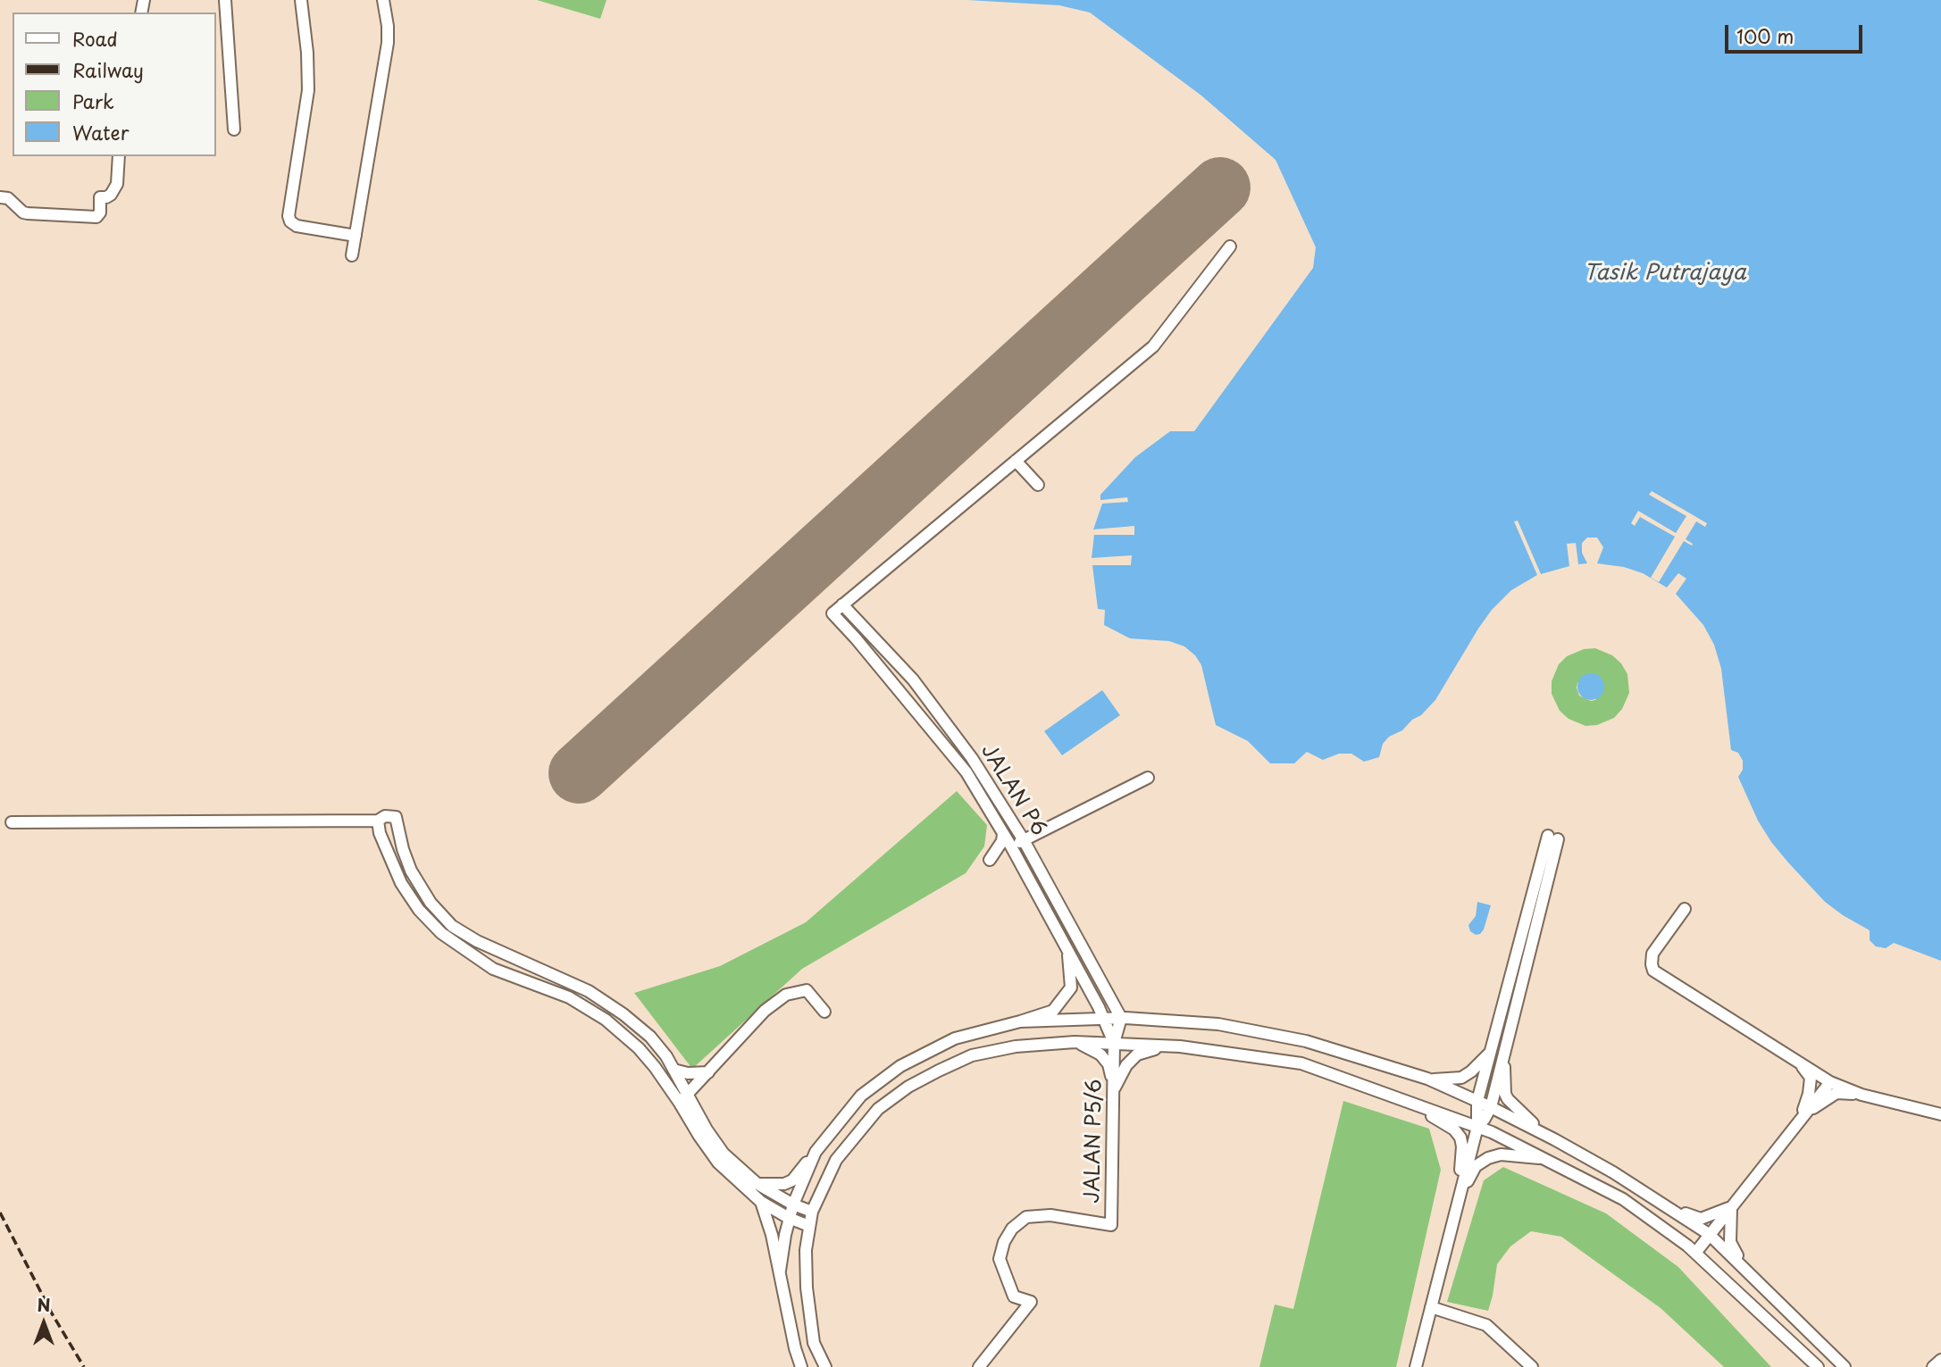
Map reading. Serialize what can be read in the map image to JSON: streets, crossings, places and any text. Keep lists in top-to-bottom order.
{
  "streets": {
    "street": ["JALAN P6", "JALAN P5/6"]
  },
  "crossings": [
    ["JALAN P6", "JALAN P5/6"]
  ],
  "water": ["Tasik Putrajaya"],
  "legend": [
    "Road",
    "Railway",
    "Park",
    "Water"
  ],
  "scale_bar": "100 m",
  "north": "top"
}
